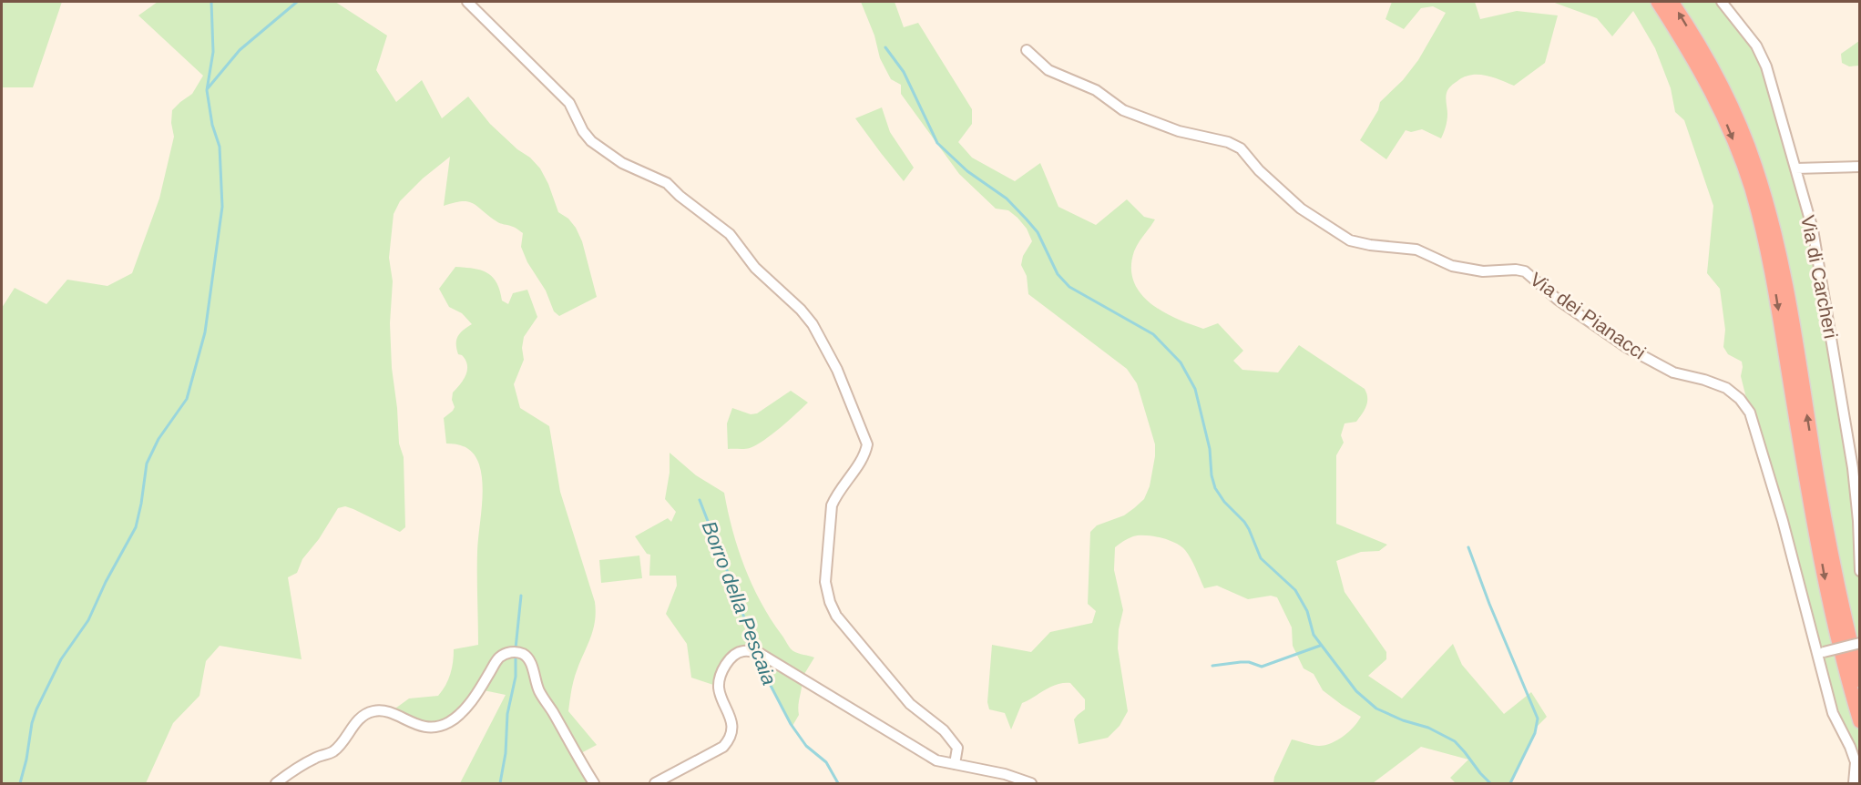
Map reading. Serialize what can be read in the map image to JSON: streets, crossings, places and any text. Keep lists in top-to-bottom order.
{
  "streets": {
    "street": ["Via di Carcheri", "Via dei Pianacci"]
  },
  "water": ["Borro della Pescaia"]
}
